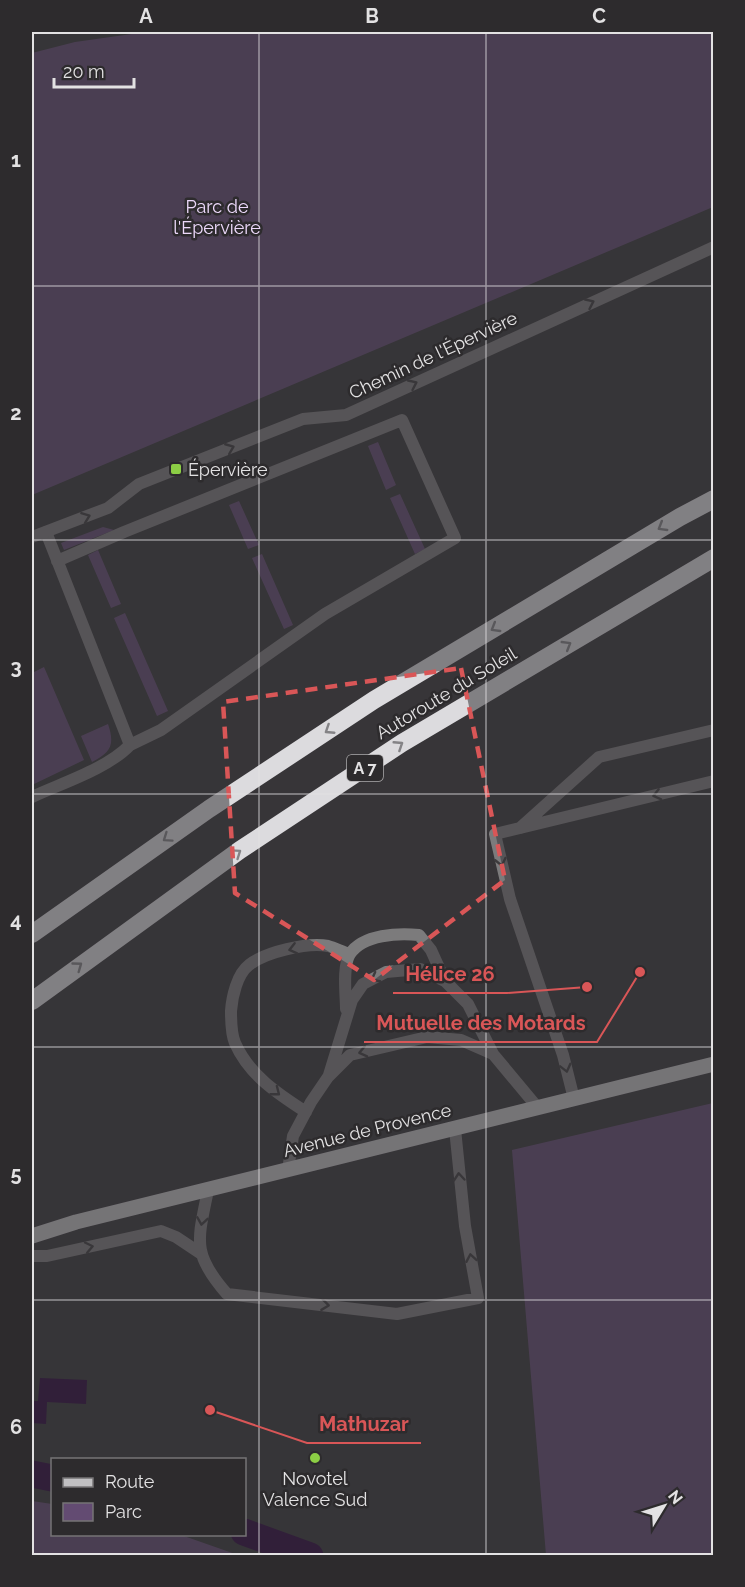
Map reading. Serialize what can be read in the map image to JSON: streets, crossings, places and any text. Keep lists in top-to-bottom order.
{
  "streets": {
    "highway": ["Autoroute du Soleil", "A 7"],
    "main road": ["Avenue de Provence"],
    "street": ["Chemin de l'Épervière"]
  },
  "one_way": ["Chemin de l'Épervière"],
  "parks": ["Parc de l'Épervière"],
  "places": {
    "transit": ["Épervière"],
    "other": [
      "Mutuelle des Motards",
      "Hélice 26",
      "Mathuzar",
      "Novotel Valence Sud"
    ]
  },
  "legend": ["Route", "Parc"],
  "scale_bar": "20 m",
  "north": "top right",
  "grid": {
    "columns": ["A", "B", "C"],
    "rows": [
      "1",
      "2",
      "3",
      "4",
      "5",
      "6"
    ]
  }
}
